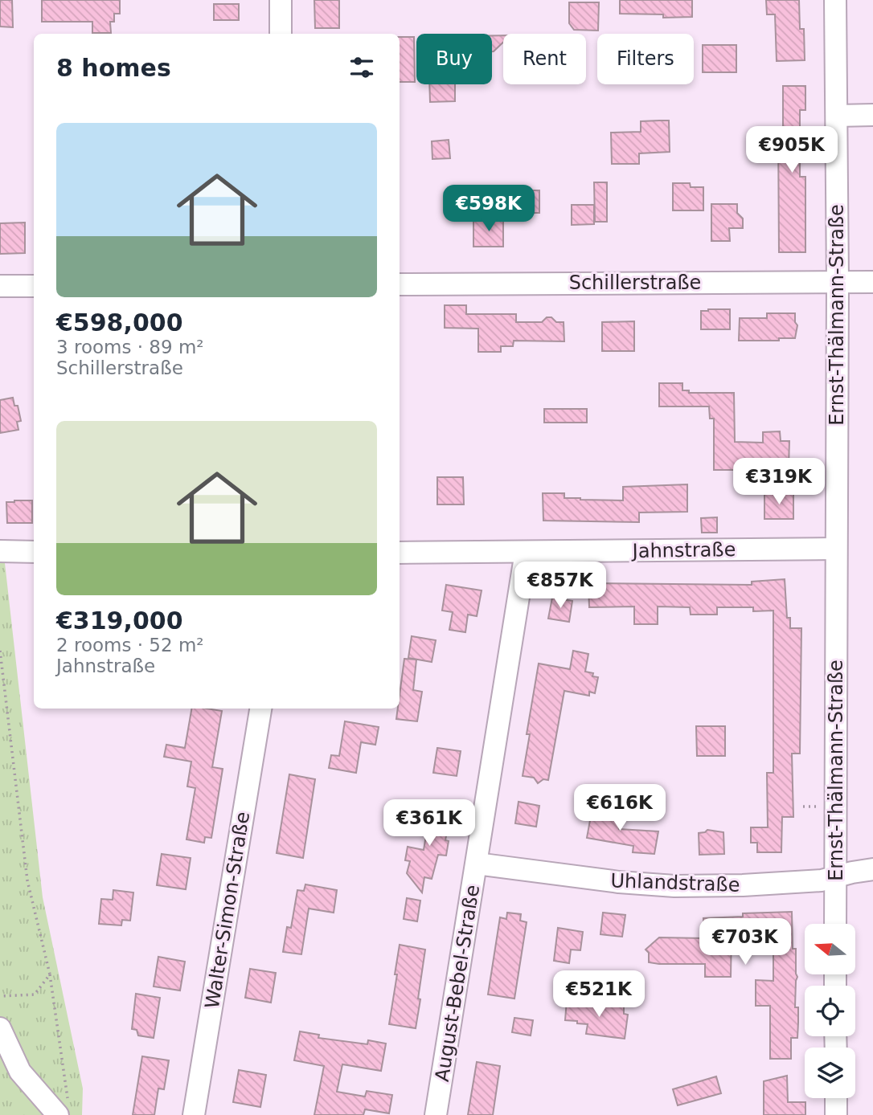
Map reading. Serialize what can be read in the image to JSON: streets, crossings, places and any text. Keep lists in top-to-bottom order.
{
  "streets": {
    "street": [
      "Schillerstraße",
      "Ernst-Thälmann-Straße",
      "Jahnstraße",
      "Uhlandstraße",
      "Walter-Simon-Straße",
      "August-Bebel-Straße"
    ]
  },
  "crossings": [
    ["Schillerstraße", "Ernst-Thälmann-Straße"],
    ["Ernst-Thälmann-Straße", "Jahnstraße"],
    ["Ernst-Thälmann-Straße", "Uhlandstraße"],
    ["Jahnstraße", "August-Bebel-Straße"],
    ["Uhlandstraße", "August-Bebel-Straße"]
  ],
  "north": "left",
  "page": {
    "chip": ["Buy", "Rent", "Filters"],
    "heading": "8 homes",
    "list": [
      {
        "name": "€598,000",
        "note": "3 rooms · 89 m² · Schillerstraße"
      },
      {
        "name": "€319,000",
        "note": "2 rooms · 52 m² · Jahnstraße"
      }
    ],
    "price": [
      "€905K",
      "€598K",
      "€319K",
      "€857K",
      "€616K",
      "€361K",
      "€703K",
      "€521K"
    ]
  }
}
